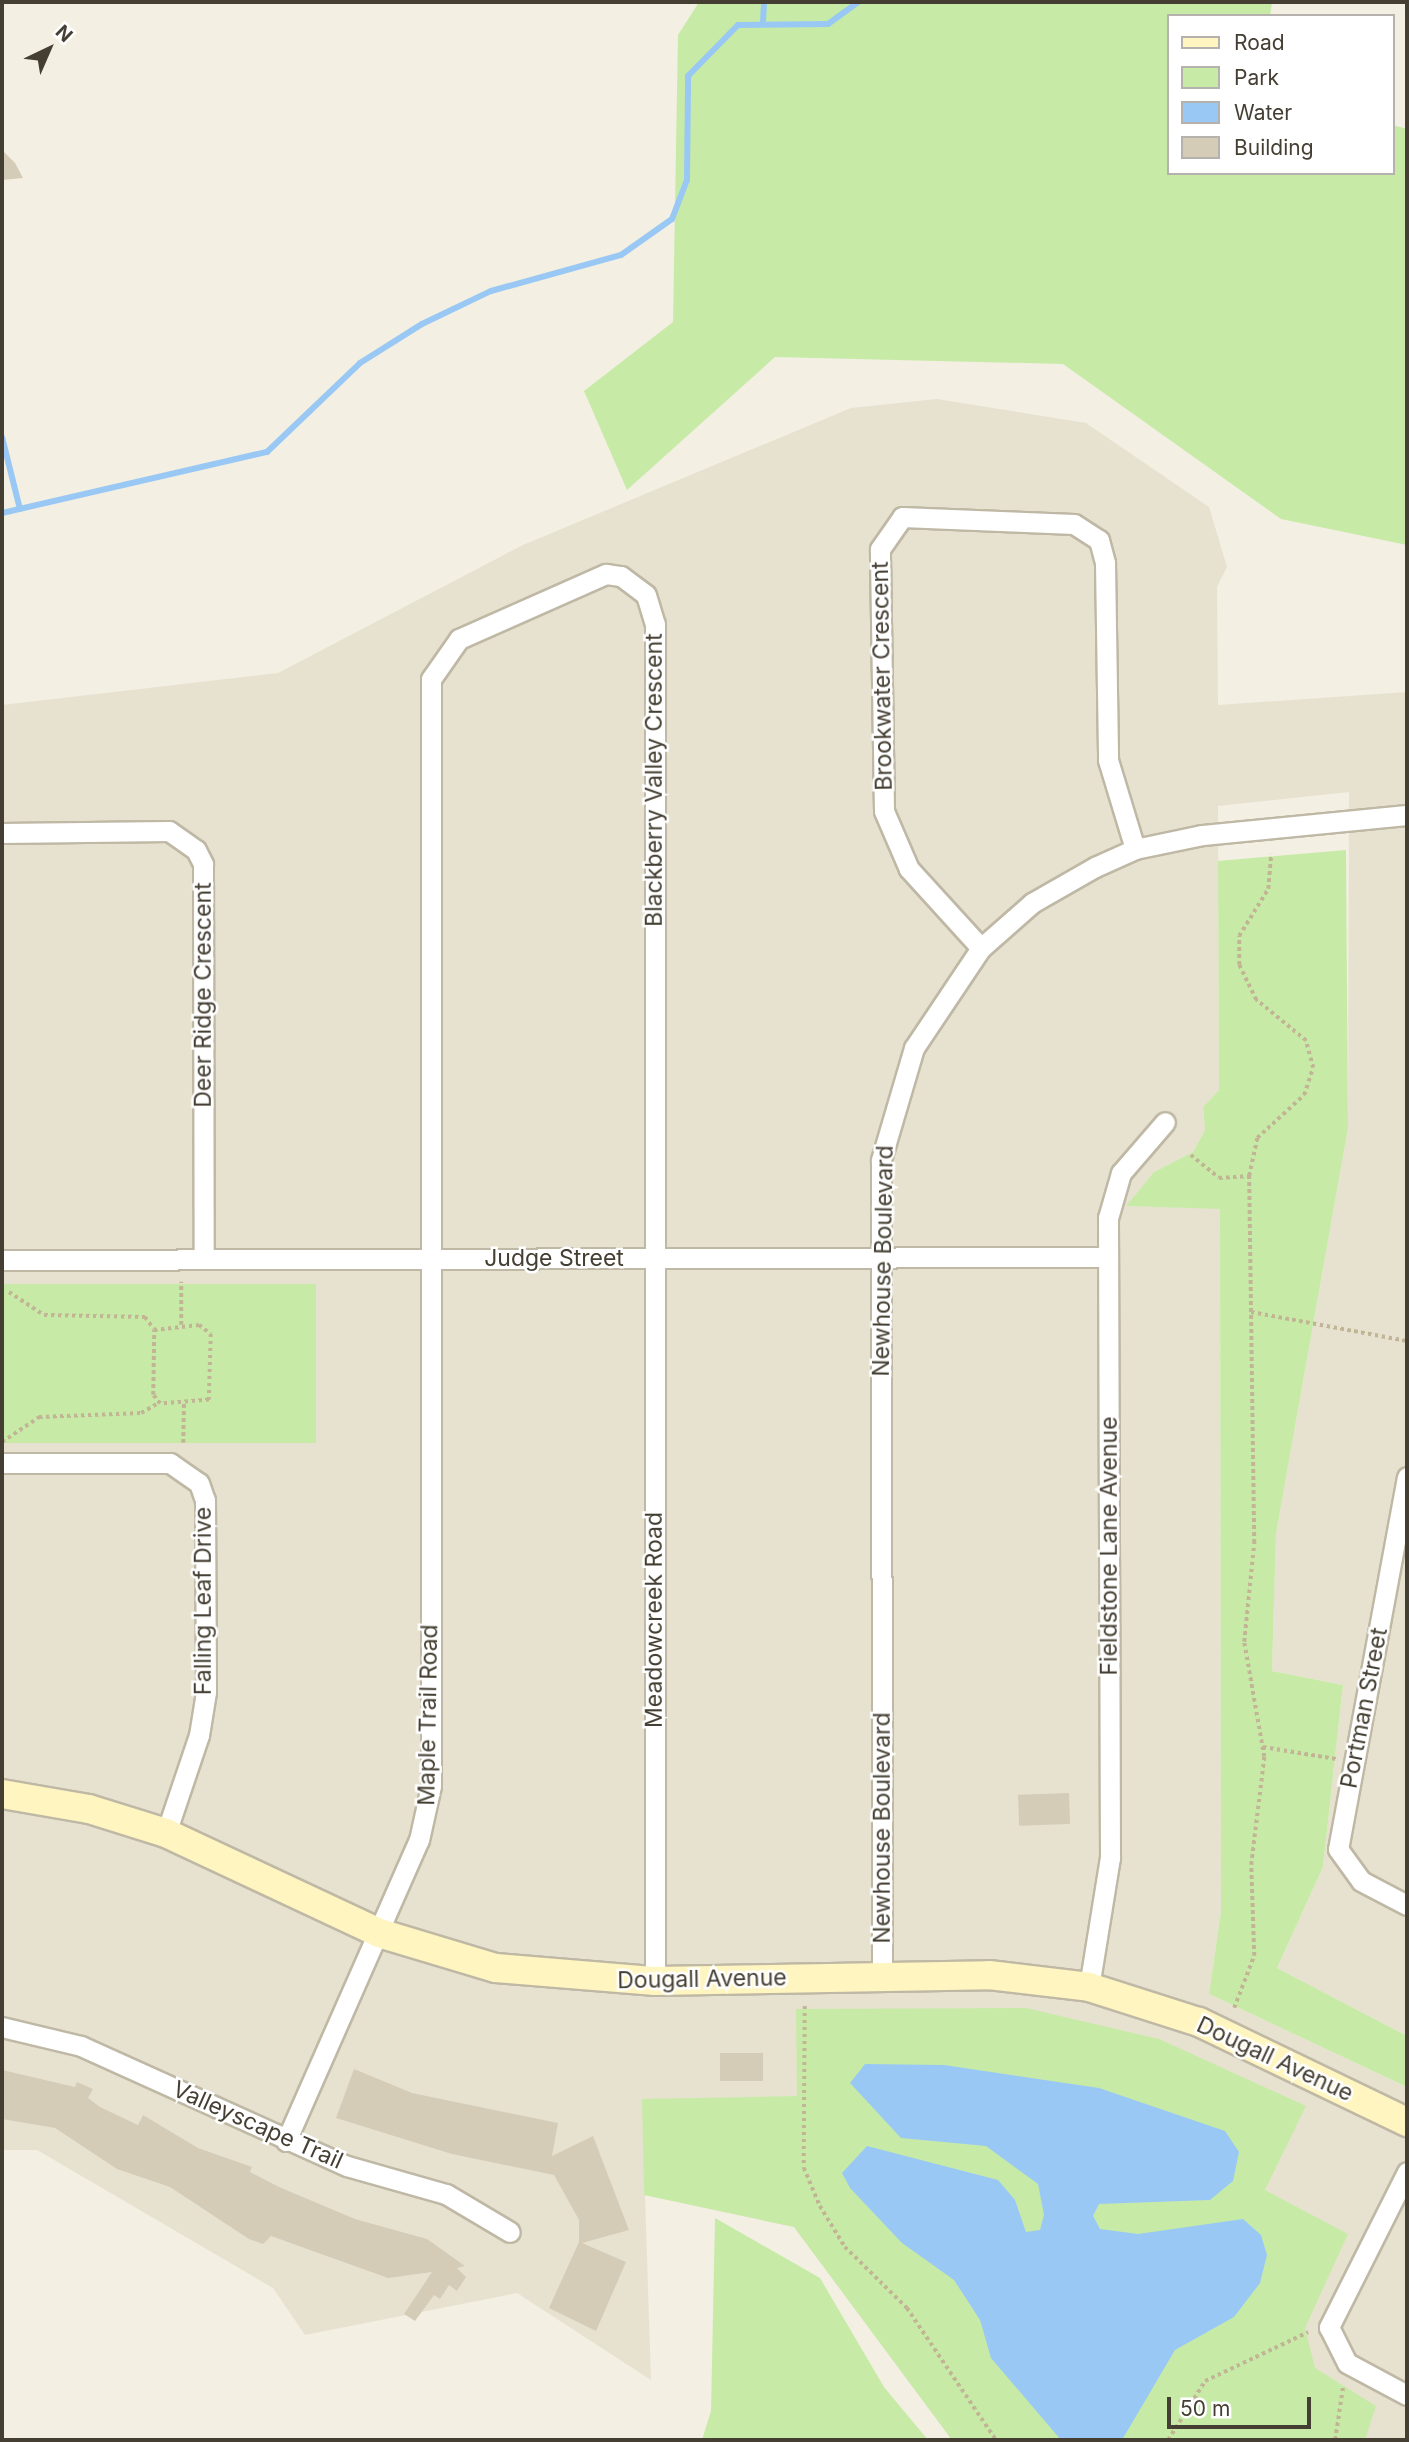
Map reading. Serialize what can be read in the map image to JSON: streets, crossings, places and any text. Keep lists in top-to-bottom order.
{
  "streets": {
    "street": [
      "Brookwater Crescent",
      "Blackberry Valley Crescent",
      "Deer Ridge Crescent",
      "Judge Street",
      "Newhouse Boulevard",
      "Fieldstone Lane Avenue",
      "Falling Leaf Drive",
      "Meadowcreek Road",
      "Portman Street",
      "Maple Trail Road",
      "Dougall Avenue",
      "Valleyscape Trail"
    ]
  },
  "crossings": [
    ["Brookwater Crescent", "Newhouse Boulevard"],
    ["Blackberry Valley Crescent", "Judge Street"],
    ["Blackberry Valley Crescent", "Meadowcreek Road"],
    ["Blackberry Valley Crescent", "Maple Trail Road"],
    ["Deer Ridge Crescent", "Judge Street"],
    ["Judge Street", "Newhouse Boulevard"],
    ["Judge Street", "Fieldstone Lane Avenue"],
    ["Judge Street", "Meadowcreek Road"],
    ["Judge Street", "Maple Trail Road"],
    ["Newhouse Boulevard", "Dougall Avenue"],
    ["Fieldstone Lane Avenue", "Dougall Avenue"],
    ["Falling Leaf Drive", "Dougall Avenue"],
    ["Meadowcreek Road", "Dougall Avenue"],
    ["Maple Trail Road", "Dougall Avenue"],
    ["Maple Trail Road", "Valleyscape Trail"]
  ],
  "legend": [
    "Road",
    "Park",
    "Water",
    "Building"
  ],
  "scale_bar": "50 m",
  "north": "top right"
}
